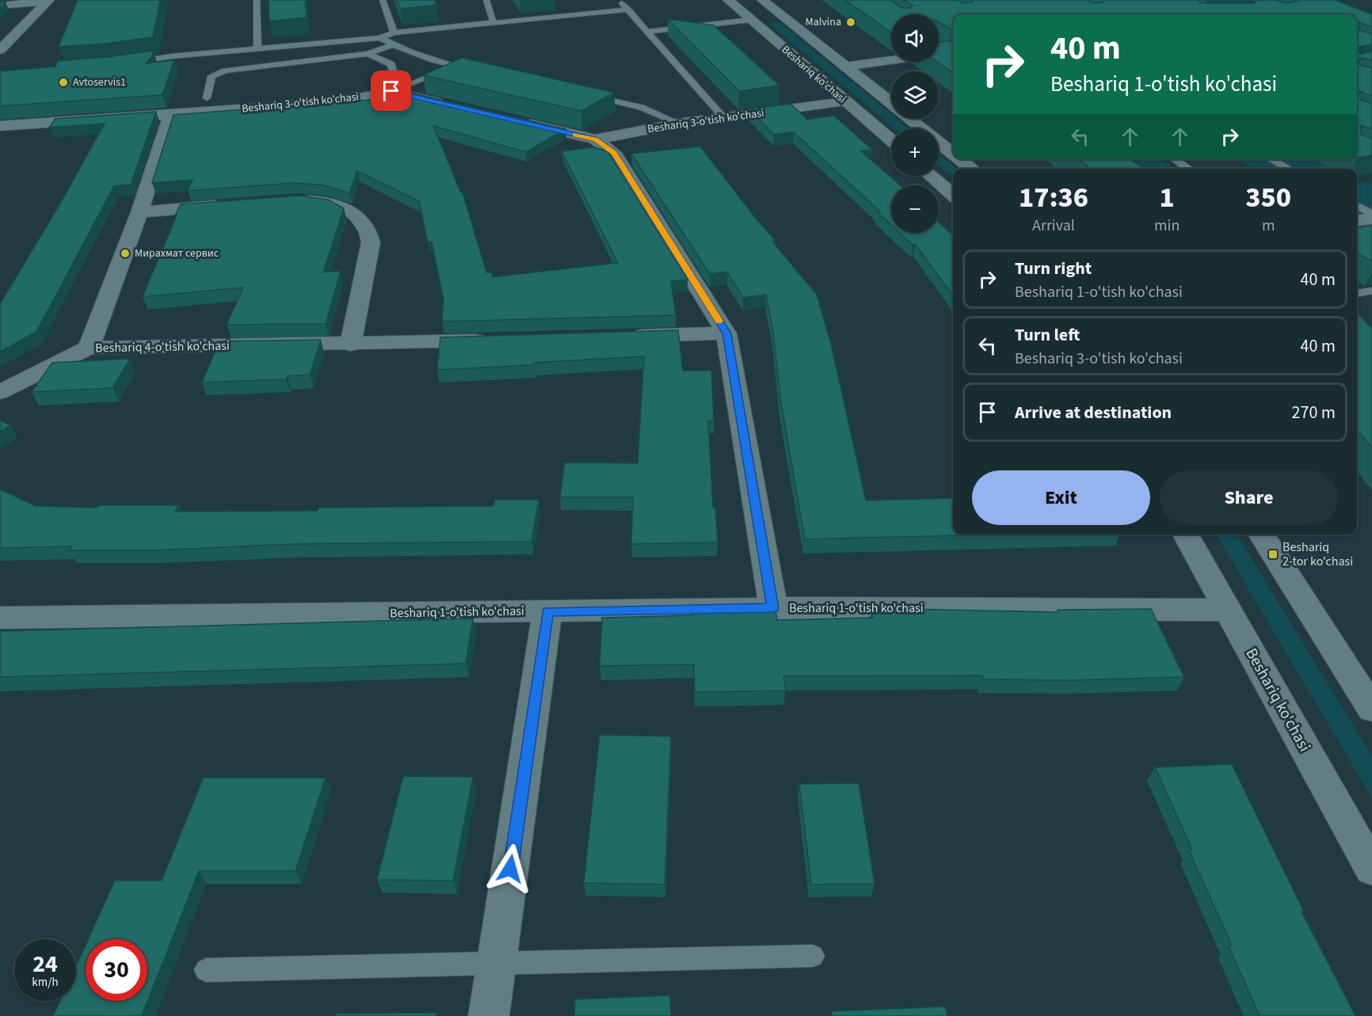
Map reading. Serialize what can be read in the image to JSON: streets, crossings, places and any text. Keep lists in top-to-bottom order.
{
  "streets": {
    "street": [
      "Beshariq ko'chasi",
      "Beshariq 3-o'tish ko'chasi",
      "Beshariq 4-o'tish ko'chasi",
      "Beshariq 1-o'tish ko'chasi"
    ]
  },
  "crossings": [
    ["Beshariq ko'chasi", "Beshariq 3-o'tish ko'chasi"],
    ["Beshariq ko'chasi", "Beshariq 1-o'tish ko'chasi"],
    ["Beshariq 3-o'tish ko'chasi", "Beshariq 4-o'tish ko'chasi"],
    ["Beshariq 3-o'tish ko'chasi", "Beshariq 1-o'tish ko'chasi"]
  ],
  "places": {
    "other": ["Malvina", "Avtoservis1", "Мирахмат сервис"],
    "transit": ["Beshariq 2-tor ko'chasi"]
  },
  "page": {
    "map_buttons": ["+", "−"],
    "turn": ["40 m", "Beshariq 1-o'tish ko'chasi"],
    "eta": [
      "17:36",
      "Arrival",
      "1",
      "min",
      "350",
      "m"
    ],
    "list": [
      {
        "name": "Turn right",
        "note": "Beshariq 1-o'tish ko'chasi",
        "value": "40 m"
      },
      {
        "name": "Turn left",
        "note": "Beshariq 3-o'tish ko'chasi",
        "value": "40 m"
      },
      {
        "name": "Arrive at destination",
        "value": "270 m"
      }
    ],
    "buttons": ["Exit", "Share"],
    "speed": "24 km/h",
    "limit": "30"
  }
}
